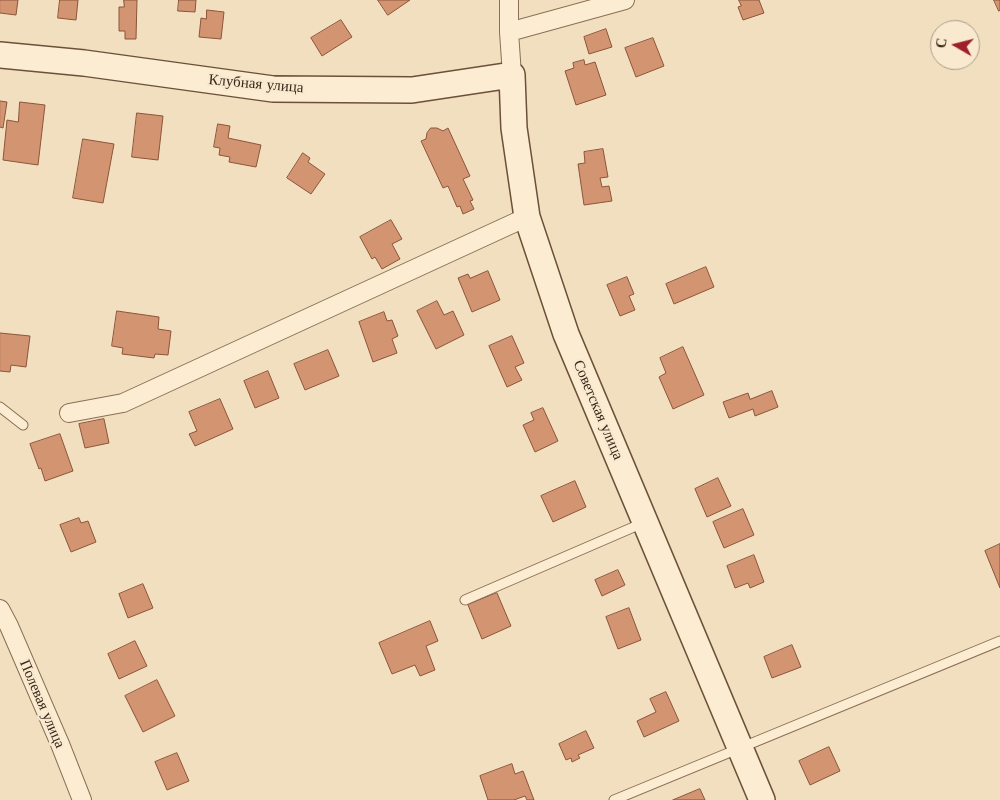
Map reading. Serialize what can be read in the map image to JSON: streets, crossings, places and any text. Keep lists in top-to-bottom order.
{
  "streets": {
    "street": ["Клубная улица", "Советская улица", "Полевая улица"]
  },
  "crossings": [
    ["Клубная улица", "Советская улица"]
  ],
  "north": "left"
}
